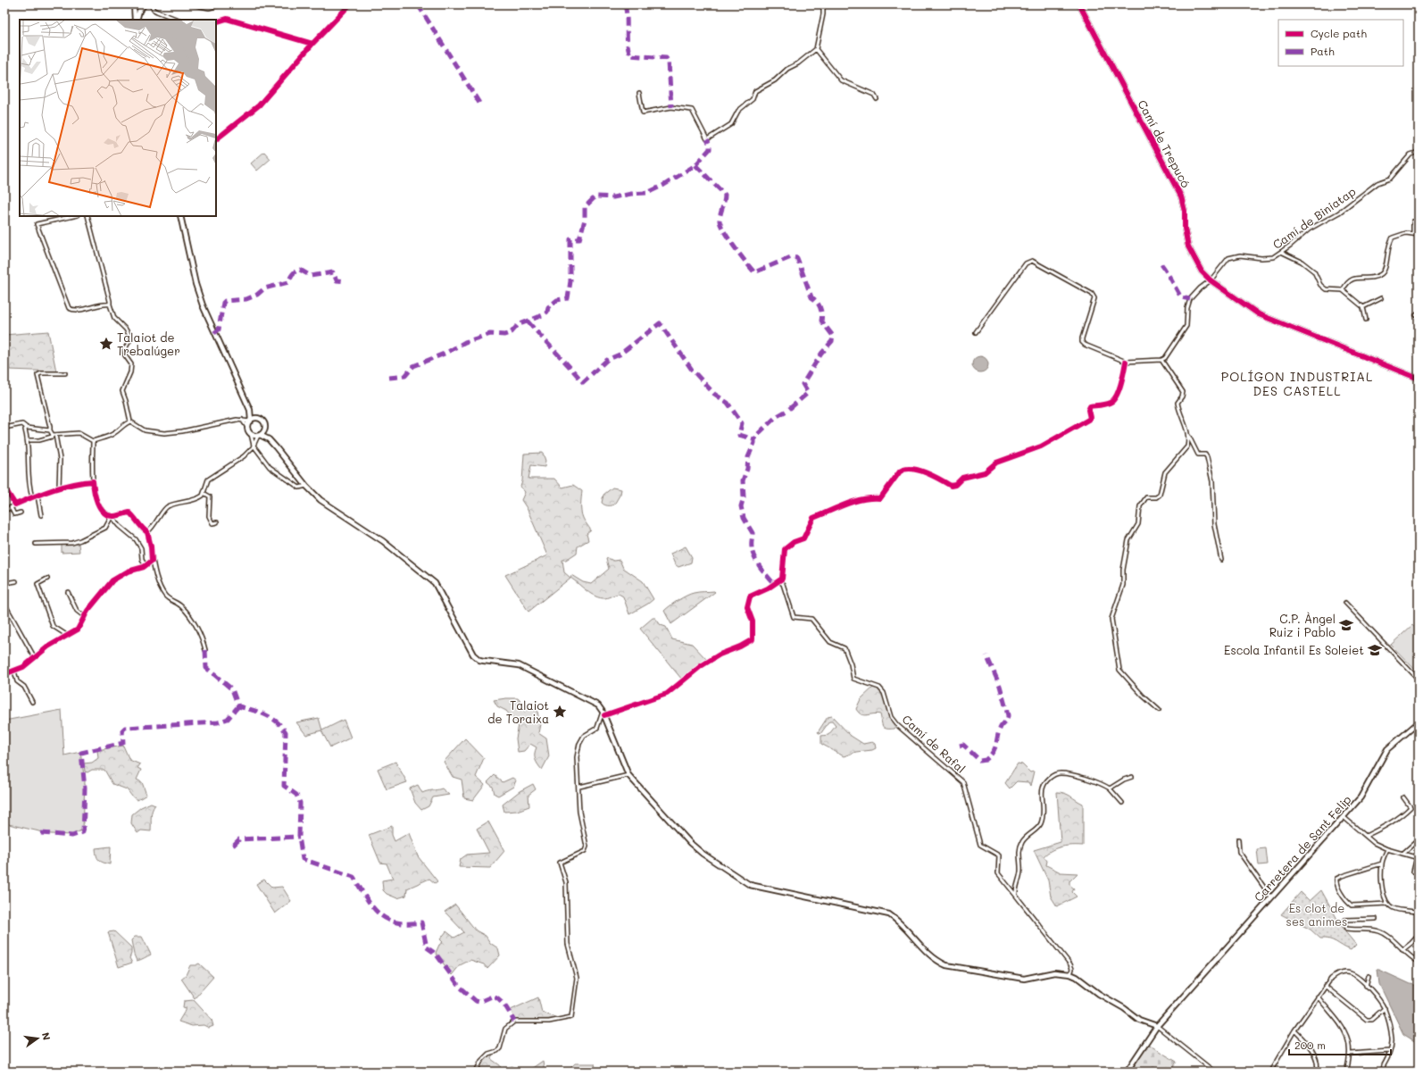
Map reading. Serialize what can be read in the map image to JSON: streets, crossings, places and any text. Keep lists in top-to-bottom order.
{
  "streets": {
    "main road": ["Camí de Trepucó", "Carretera de Sant Felip"],
    "street": ["Camí de Biniatap", "Camí de Rafal"]
  },
  "crossings": [
    ["Camí de Trepucó", "Camí de Biniatap"]
  ],
  "districts": ["POLÍGON INDUSTRIAL DES CASTELL"],
  "parks": ["Es clot de ses animes"],
  "places": {
    "place": ["Talaiot de Trebalúger", "Talaiot de Toraixa"],
    "school or university": ["C.P. Àngel Ruiz i Pablo", "Escola Infantil Es Soleiet"]
  },
  "legend": ["Cycle path", "Path"],
  "scale_bar": "200 m",
  "north": "right"
}
